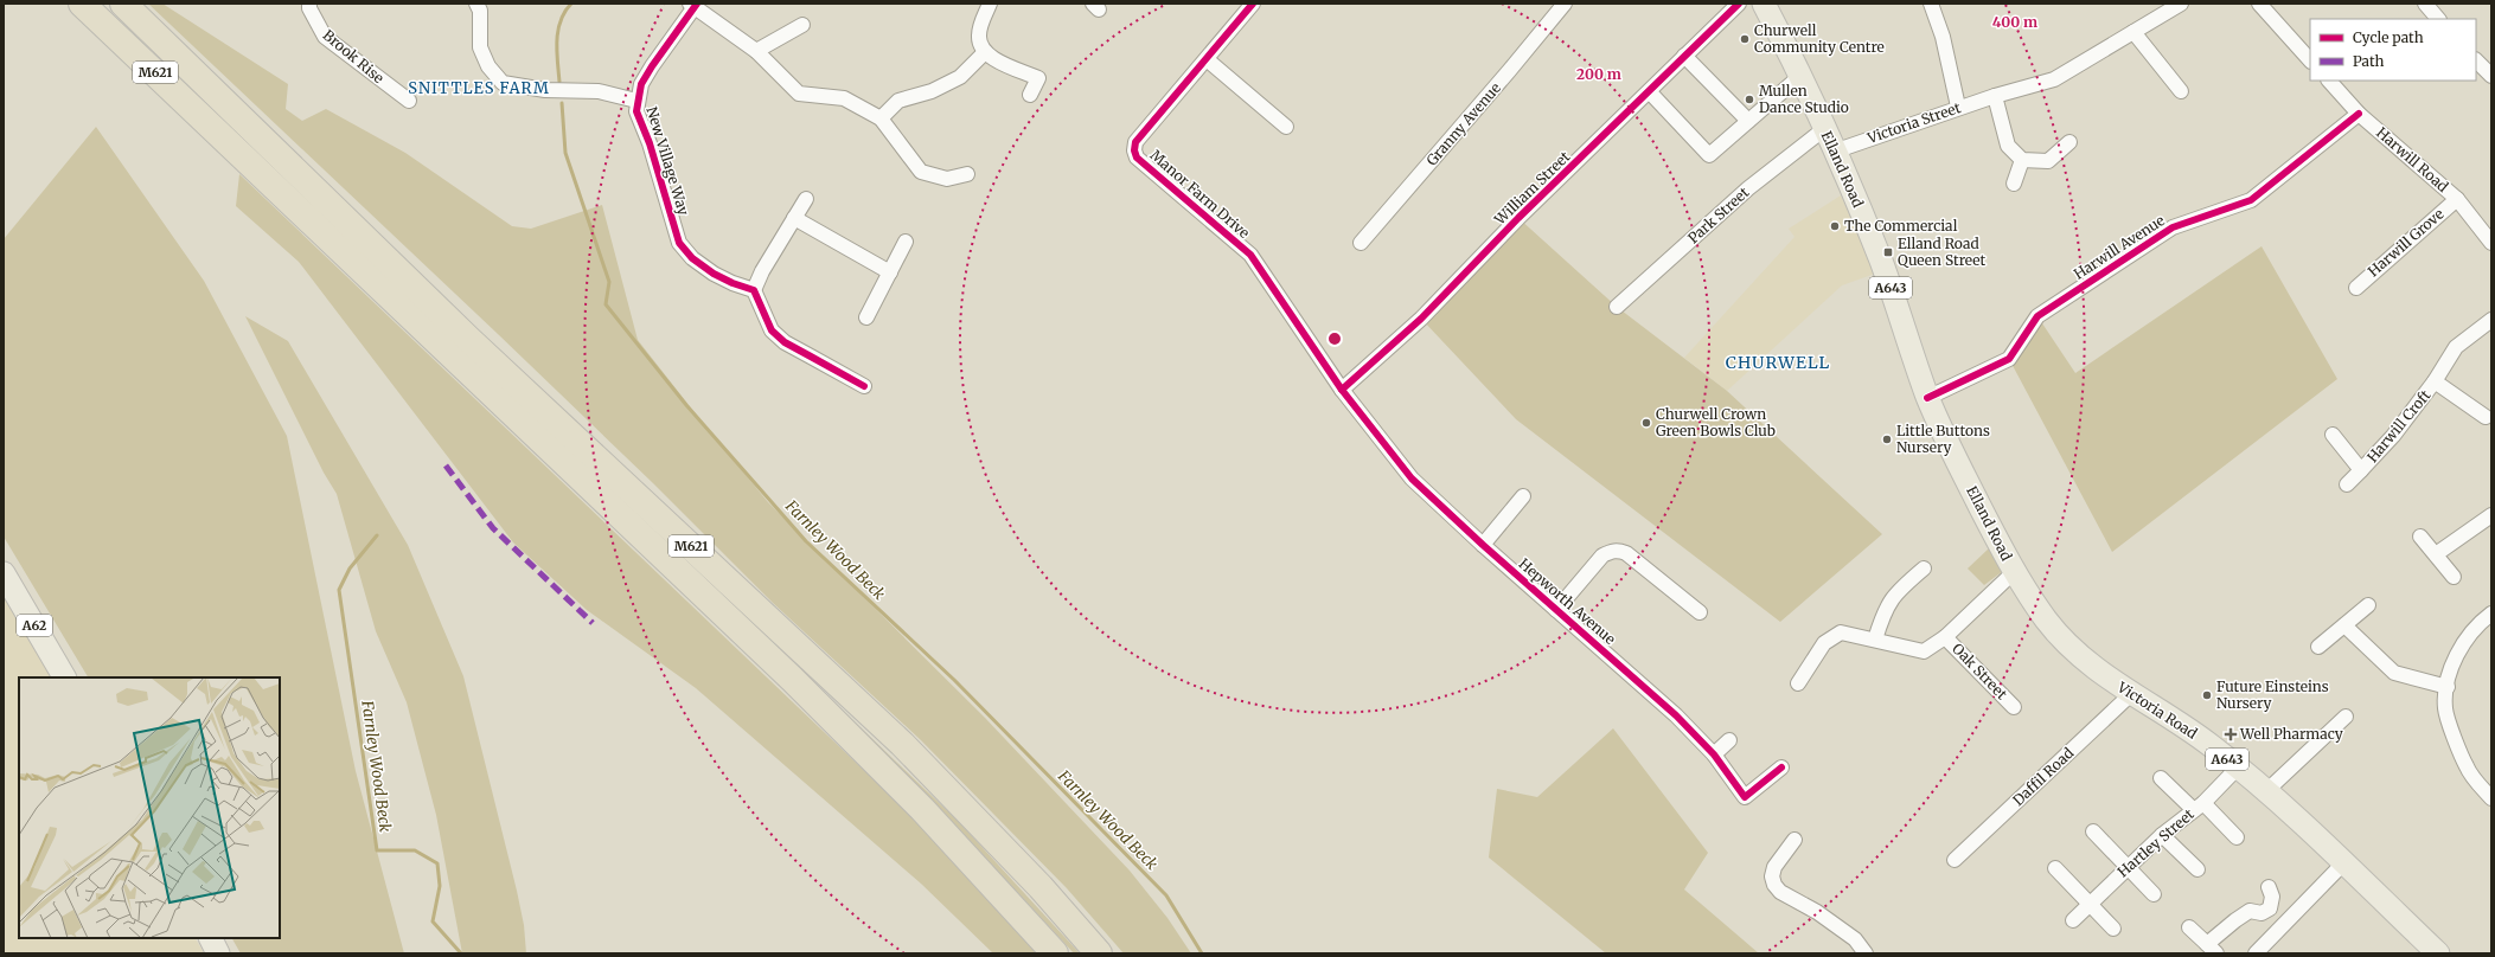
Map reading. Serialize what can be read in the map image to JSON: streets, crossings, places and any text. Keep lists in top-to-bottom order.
{
  "streets": {
    "highway": ["M621"],
    "main road": [
      "Elland Road",
      "A643",
      "A62",
      "Victoria Road"
    ],
    "street": [
      "Brook Rise",
      "Victoria Street",
      "Granny Avenue",
      "Harwill Road",
      "New Village Way",
      "William Street",
      "Manor Farm Drive",
      "Park Street",
      "Harwill Grove",
      "Harwill Avenue",
      "Harwill Croft",
      "Hepworth Avenue",
      "Oak Street",
      "Daffil Road",
      "Hartley Street"
    ]
  },
  "crossings": [
    ["Victoria Street", "Elland Road"],
    ["Harwill Road", "Harwill Grove"],
    ["Harwill Road", "Harwill Avenue"],
    ["Elland Road", "Park Street"],
    ["Elland Road", "Harwill Avenue"],
    ["Elland Road", "Victoria Road"],
    ["William Street", "Manor Farm Drive"],
    ["William Street", "Hepworth Avenue"],
    ["Manor Farm Drive", "Hepworth Avenue"],
    ["Victoria Road", "Daffil Road"],
    ["Victoria Road", "Hartley Street"]
  ],
  "districts": ["SNITTLES FARM", "CHURWELL"],
  "water": ["Farnley Wood Beck"],
  "places": {
    "other": [
      "Churwell Community Centre",
      "Mullen Dance Studio",
      "The Commercial",
      "Churwell Crown Green Bowls Club",
      "Little Buttons Nursery",
      "Future Einsteins Nursery"
    ],
    "transit": ["Elland Road Queen Street"],
    "health": ["Well Pharmacy"]
  },
  "legend": ["Cycle path", "Path"],
  "rings": ["400 m", "200 m"]
}
